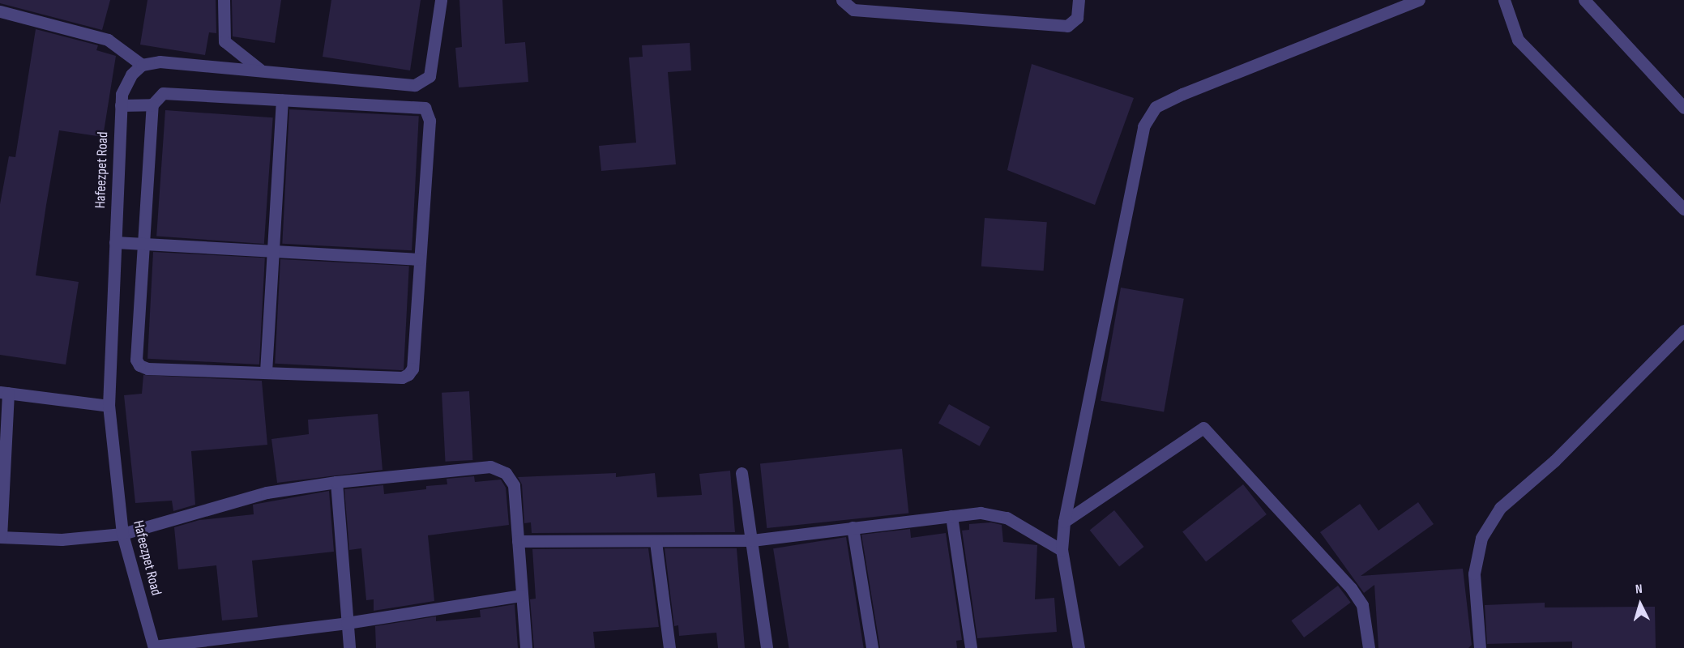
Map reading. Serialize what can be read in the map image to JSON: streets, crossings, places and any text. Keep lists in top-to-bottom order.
{
  "streets": {
    "street": ["Hafeezpet Road"]
  },
  "north": "top"
}
